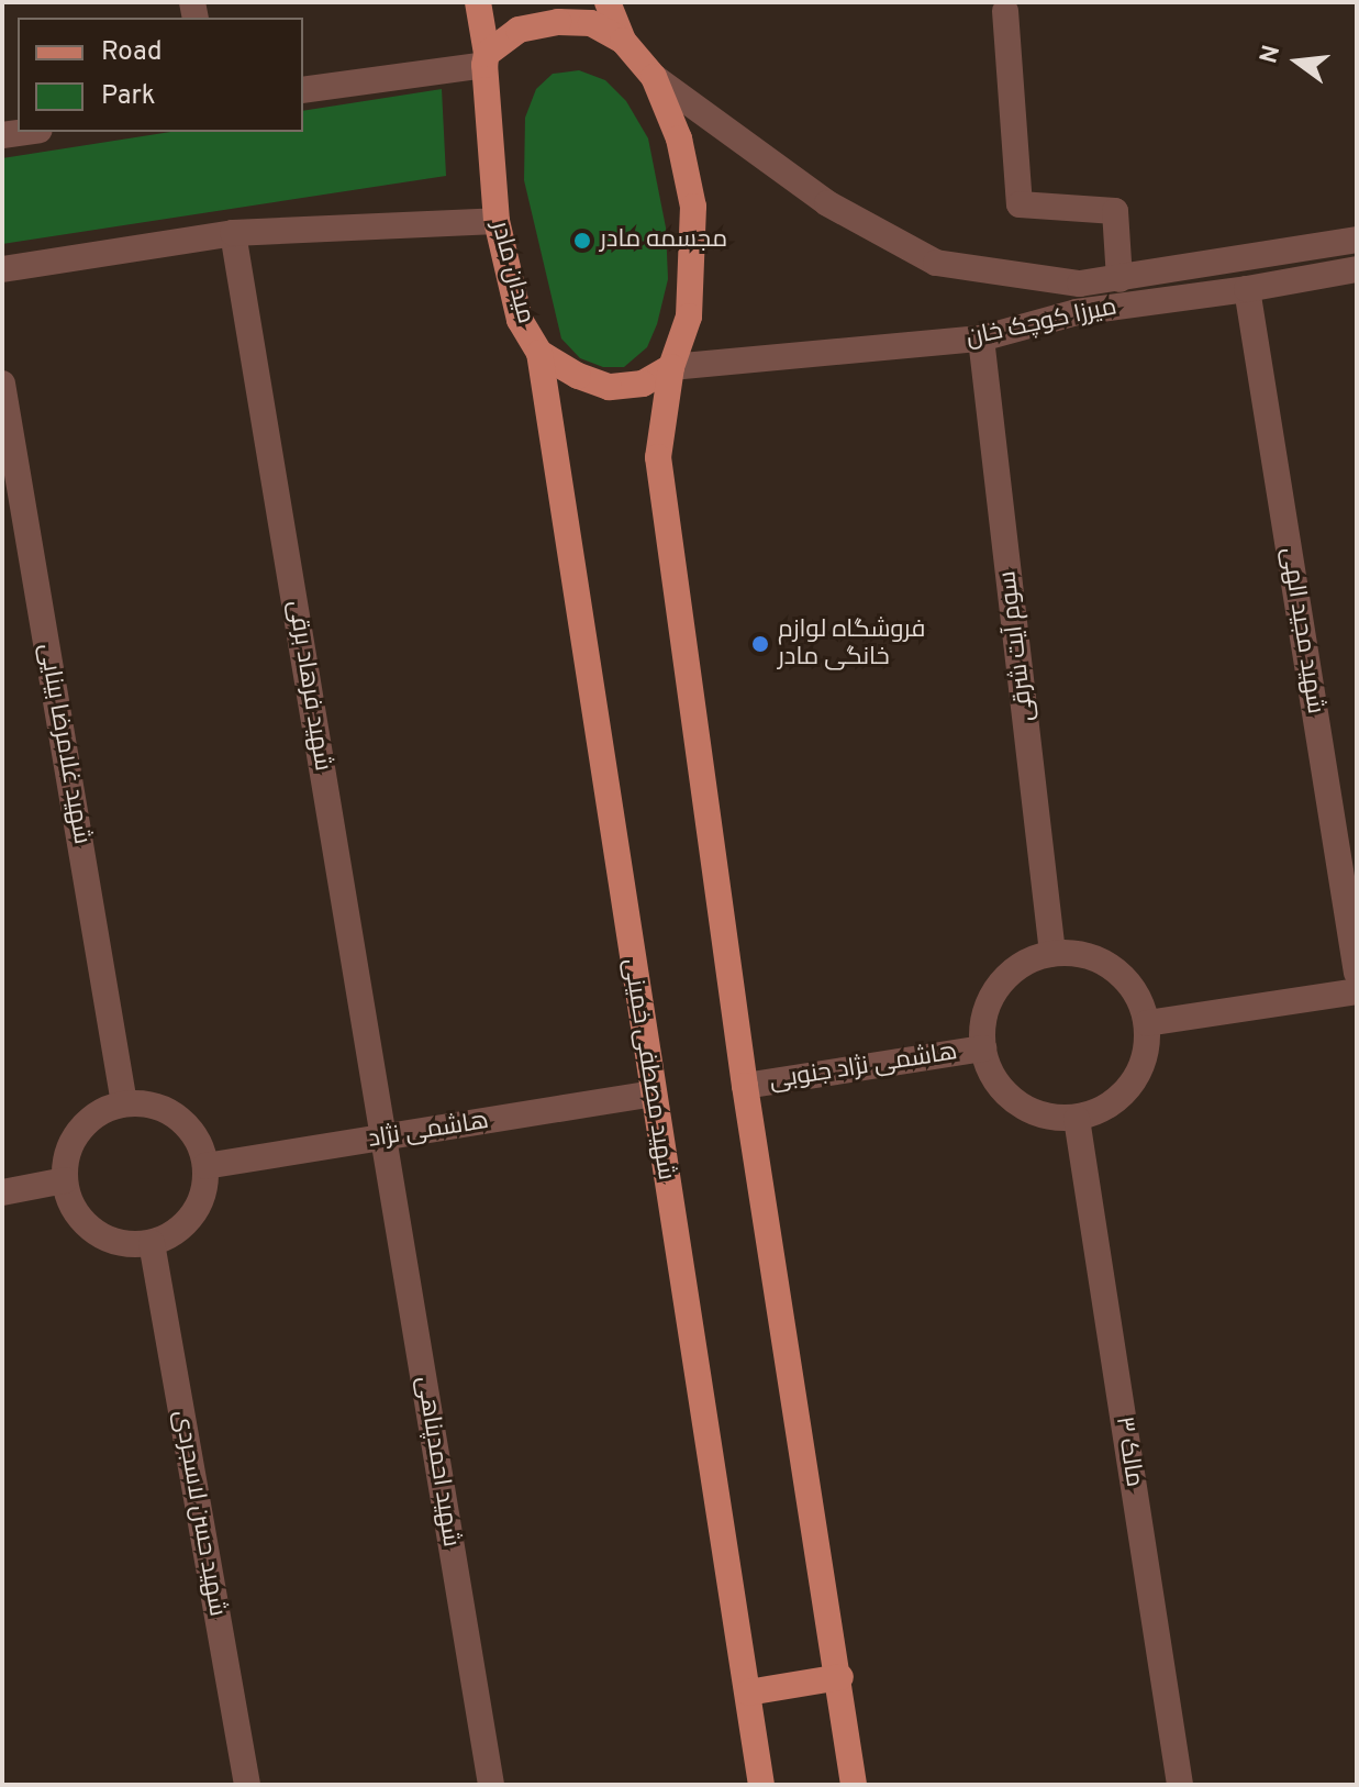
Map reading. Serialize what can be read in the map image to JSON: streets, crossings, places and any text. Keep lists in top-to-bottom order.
{
  "streets": {
    "main road": ["میدان مادر", "شهید مصطفی خمینی"],
    "street": [
      "میرزا کوچک خان",
      "شهید مجید الهی",
      "سوم آیت شرقی",
      "شهید فرهاد برقی",
      "شهید غلامرضا بینایی",
      "هاشمی نژاد جنوبی",
      "هاشمی نژاد",
      "مالک ۳",
      "شهید احمدپناهی",
      "شهید حسن لاسجردی"
    ]
  },
  "crossings": [
    ["میدان مادر", "میرزا کوچک خان"],
    ["میدان مادر", "شهید مصطفی خمینی"],
    ["میرزا کوچک خان", "شهید مجید الهی"],
    ["میرزا کوچک خان", "سوم آیت شرقی"],
    ["سوم آیت شرقی", "هاشمی نژاد جنوبی"],
    ["سوم آیت شرقی", "مالک ۳"],
    ["شهید فرهاد برقی", "هاشمی نژاد"],
    ["شهید فرهاد برقی", "شهید احمدپناهی"],
    ["شهید غلامرضا بینایی", "هاشمی نژاد"],
    ["شهید غلامرضا بینایی", "شهید حسن لاسجردی"],
    ["هاشمی نژاد جنوبی", "مالک ۳"],
    ["شهید مصطفی خمینی", "هاشمی نژاد"],
    ["هاشمی نژاد", "شهید احمدپناهی"],
    ["هاشمی نژاد", "شهید حسن لاسجردی"]
  ],
  "places": ["مجسمه مادر", "فروشگاه لوازم خانگی مادر"],
  "legend": ["Road", "Park"],
  "north": "left"
}
